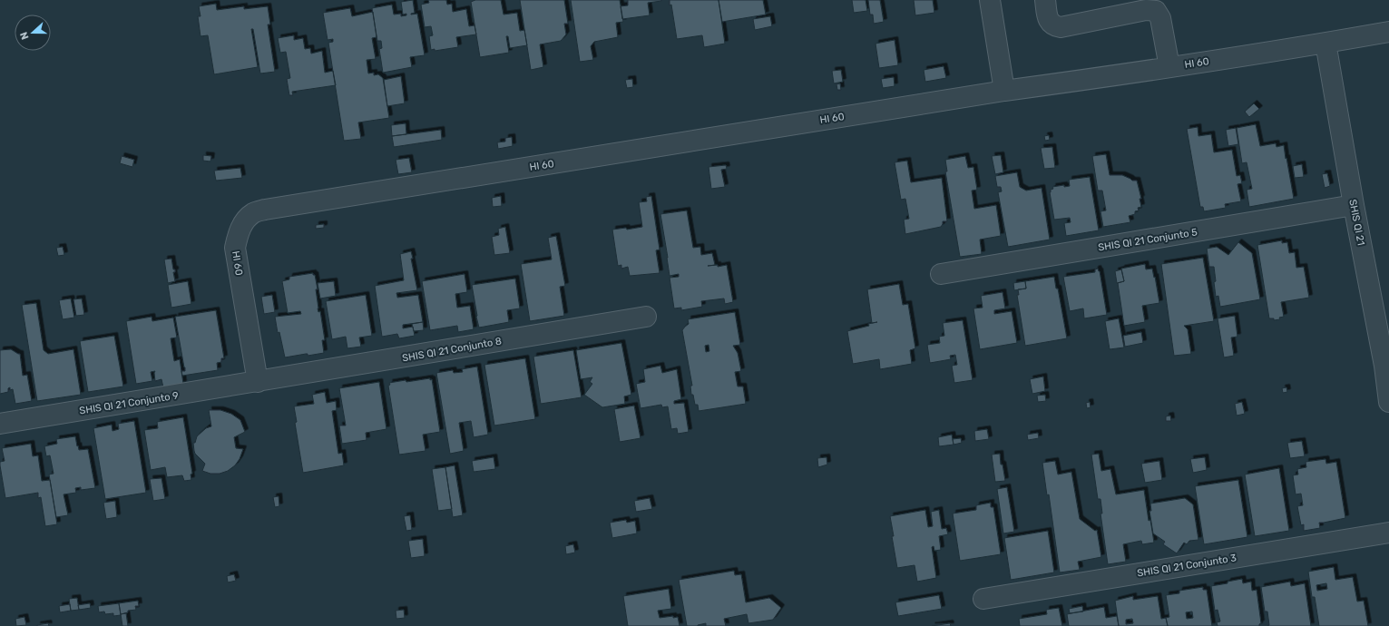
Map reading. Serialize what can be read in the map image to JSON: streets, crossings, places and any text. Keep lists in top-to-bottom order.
{
  "streets": {
    "street": [
      "HI 60",
      "SHIS QI 21",
      "SHIS QI 21 Conjunto 5",
      "SHIS QI 21 Conjunto 8",
      "SHIS QI 21 Conjunto 9",
      "SHIS QI 21 Conjunto 3"
    ]
  },
  "crossings": [
    ["HI 60", "SHIS QI 21"],
    ["HI 60", "SHIS QI 21 Conjunto 8"],
    ["HI 60", "SHIS QI 21 Conjunto 9"],
    ["SHIS QI 21", "SHIS QI 21 Conjunto 5"],
    ["SHIS QI 21 Conjunto 8", "SHIS QI 21 Conjunto 9"]
  ],
  "north": "left"
}
